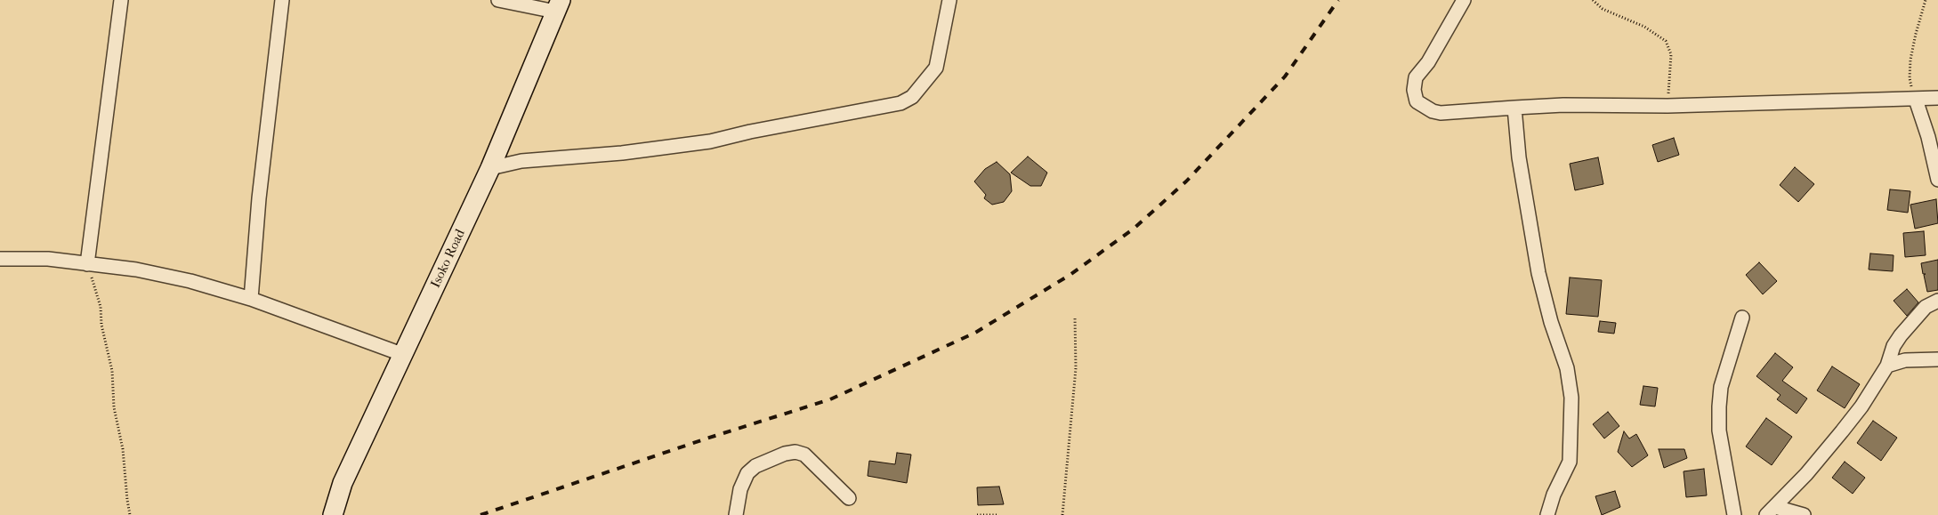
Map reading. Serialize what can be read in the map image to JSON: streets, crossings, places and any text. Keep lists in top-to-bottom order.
{
  "streets": {
    "street": ["Isoko Road"]
  }
}
